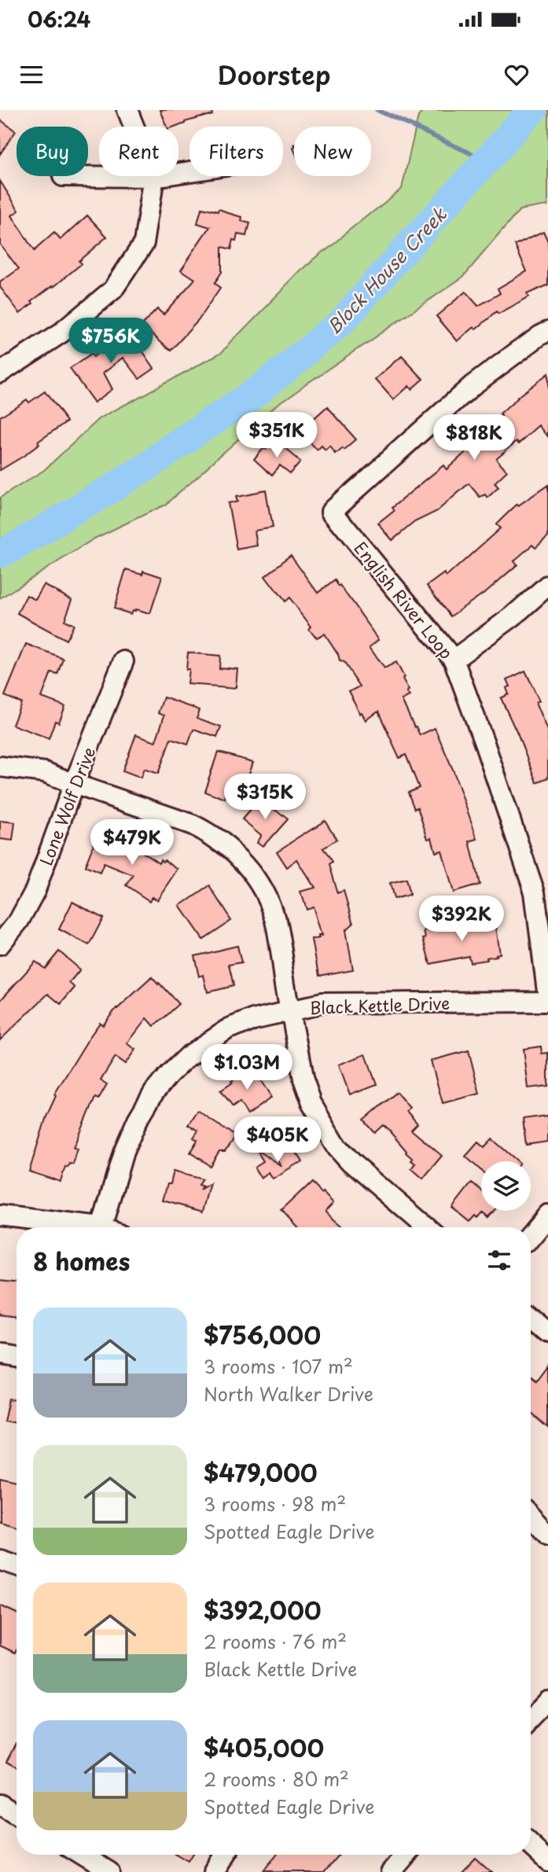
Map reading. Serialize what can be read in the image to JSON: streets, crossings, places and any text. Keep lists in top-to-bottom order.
{
  "streets": {
    "street": ["English River Loop", "Lone Wolf Drive", "Black Kettle Drive"]
  },
  "crossings": [
    ["English River Loop", "Black Kettle Drive"]
  ],
  "water": ["Block House Creek"],
  "page": {
    "status": "06:24",
    "header": "Doorstep",
    "chip": [
      "Buy",
      "Rent",
      "Filters",
      "New"
    ],
    "price": [
      "$756K",
      "$351K",
      "$818K",
      "$315K",
      "$479K",
      "$392K",
      "$1.03M",
      "$405K"
    ],
    "heading": "8 homes",
    "list": [
      {
        "name": "$756,000",
        "note": "3 rooms · 107 m² · North Walker Drive"
      },
      {
        "name": "$479,000",
        "note": "3 rooms · 98 m² · Spotted Eagle Drive"
      },
      {
        "name": "$392,000",
        "note": "2 rooms · 76 m² · Black Kettle Drive"
      },
      {
        "name": "$405,000",
        "note": "2 rooms · 80 m² · Spotted Eagle Drive"
      }
    ]
  }
}
